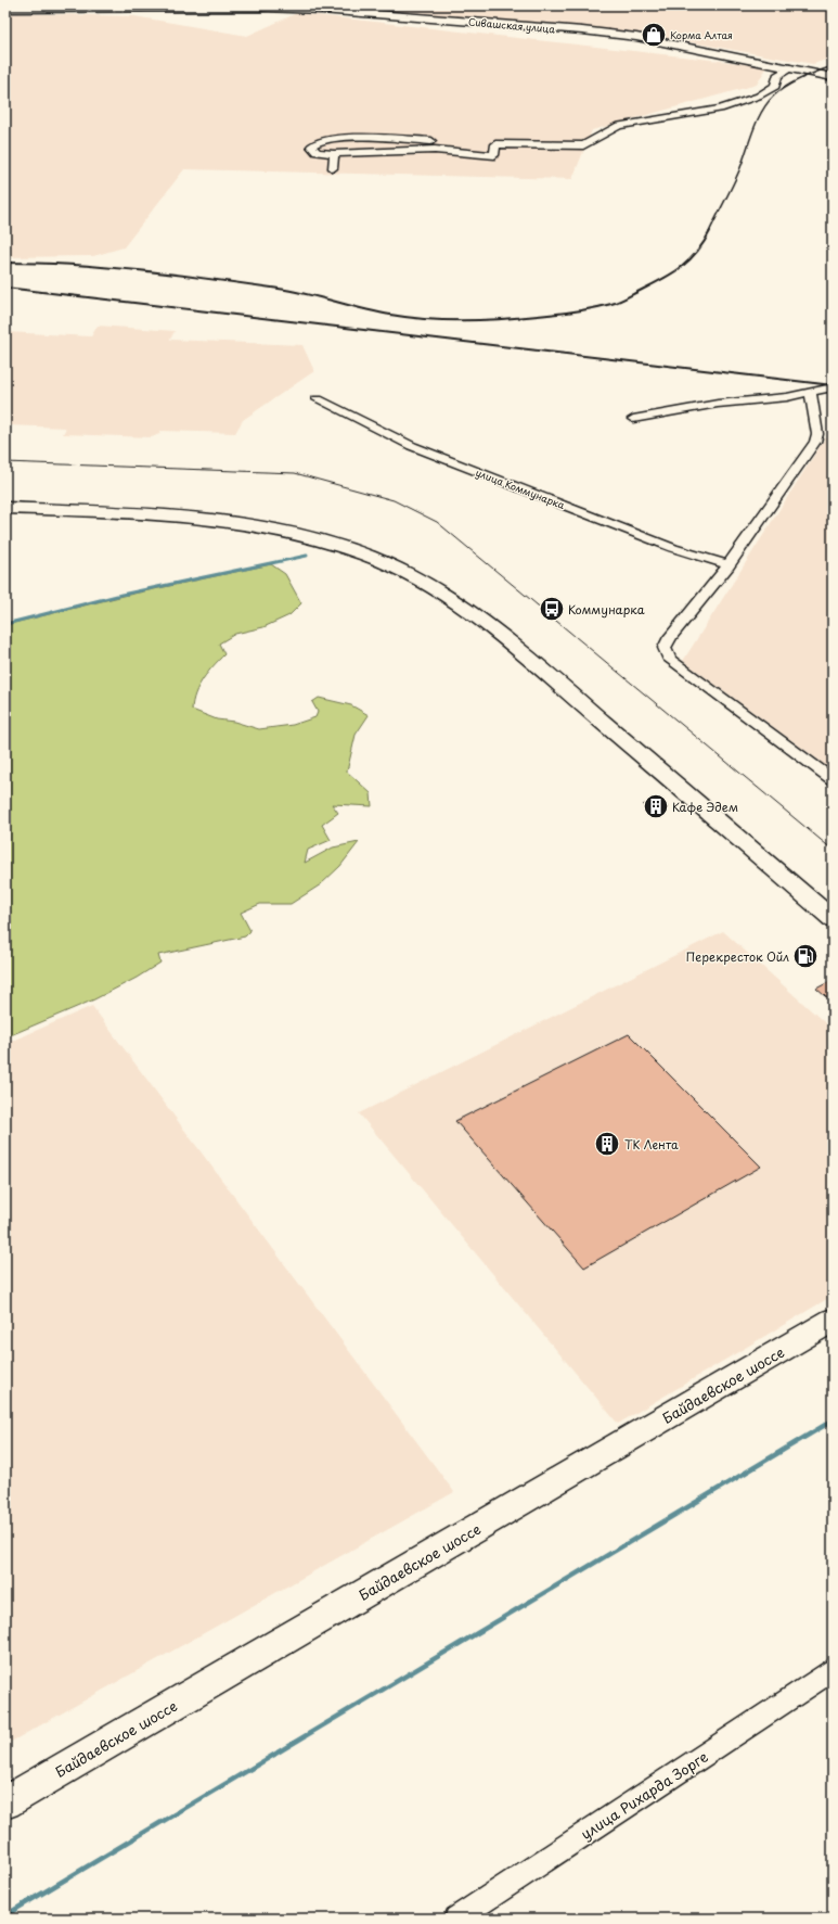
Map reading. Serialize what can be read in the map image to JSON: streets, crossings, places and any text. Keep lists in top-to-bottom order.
{
  "streets": {
    "main road": ["Сивашская улица", "Байдаевское шоссе"],
    "street": ["улица Коммунарка", "улица Рихарда Зорге"]
  },
  "places": {
    "shop": ["Корма Алтая"],
    "bus stop": ["Коммунарка"],
    "building": ["Кафе Эдем", "ТК Лента"],
    "fuel station": ["Перекресток Ойл"]
  }
}
